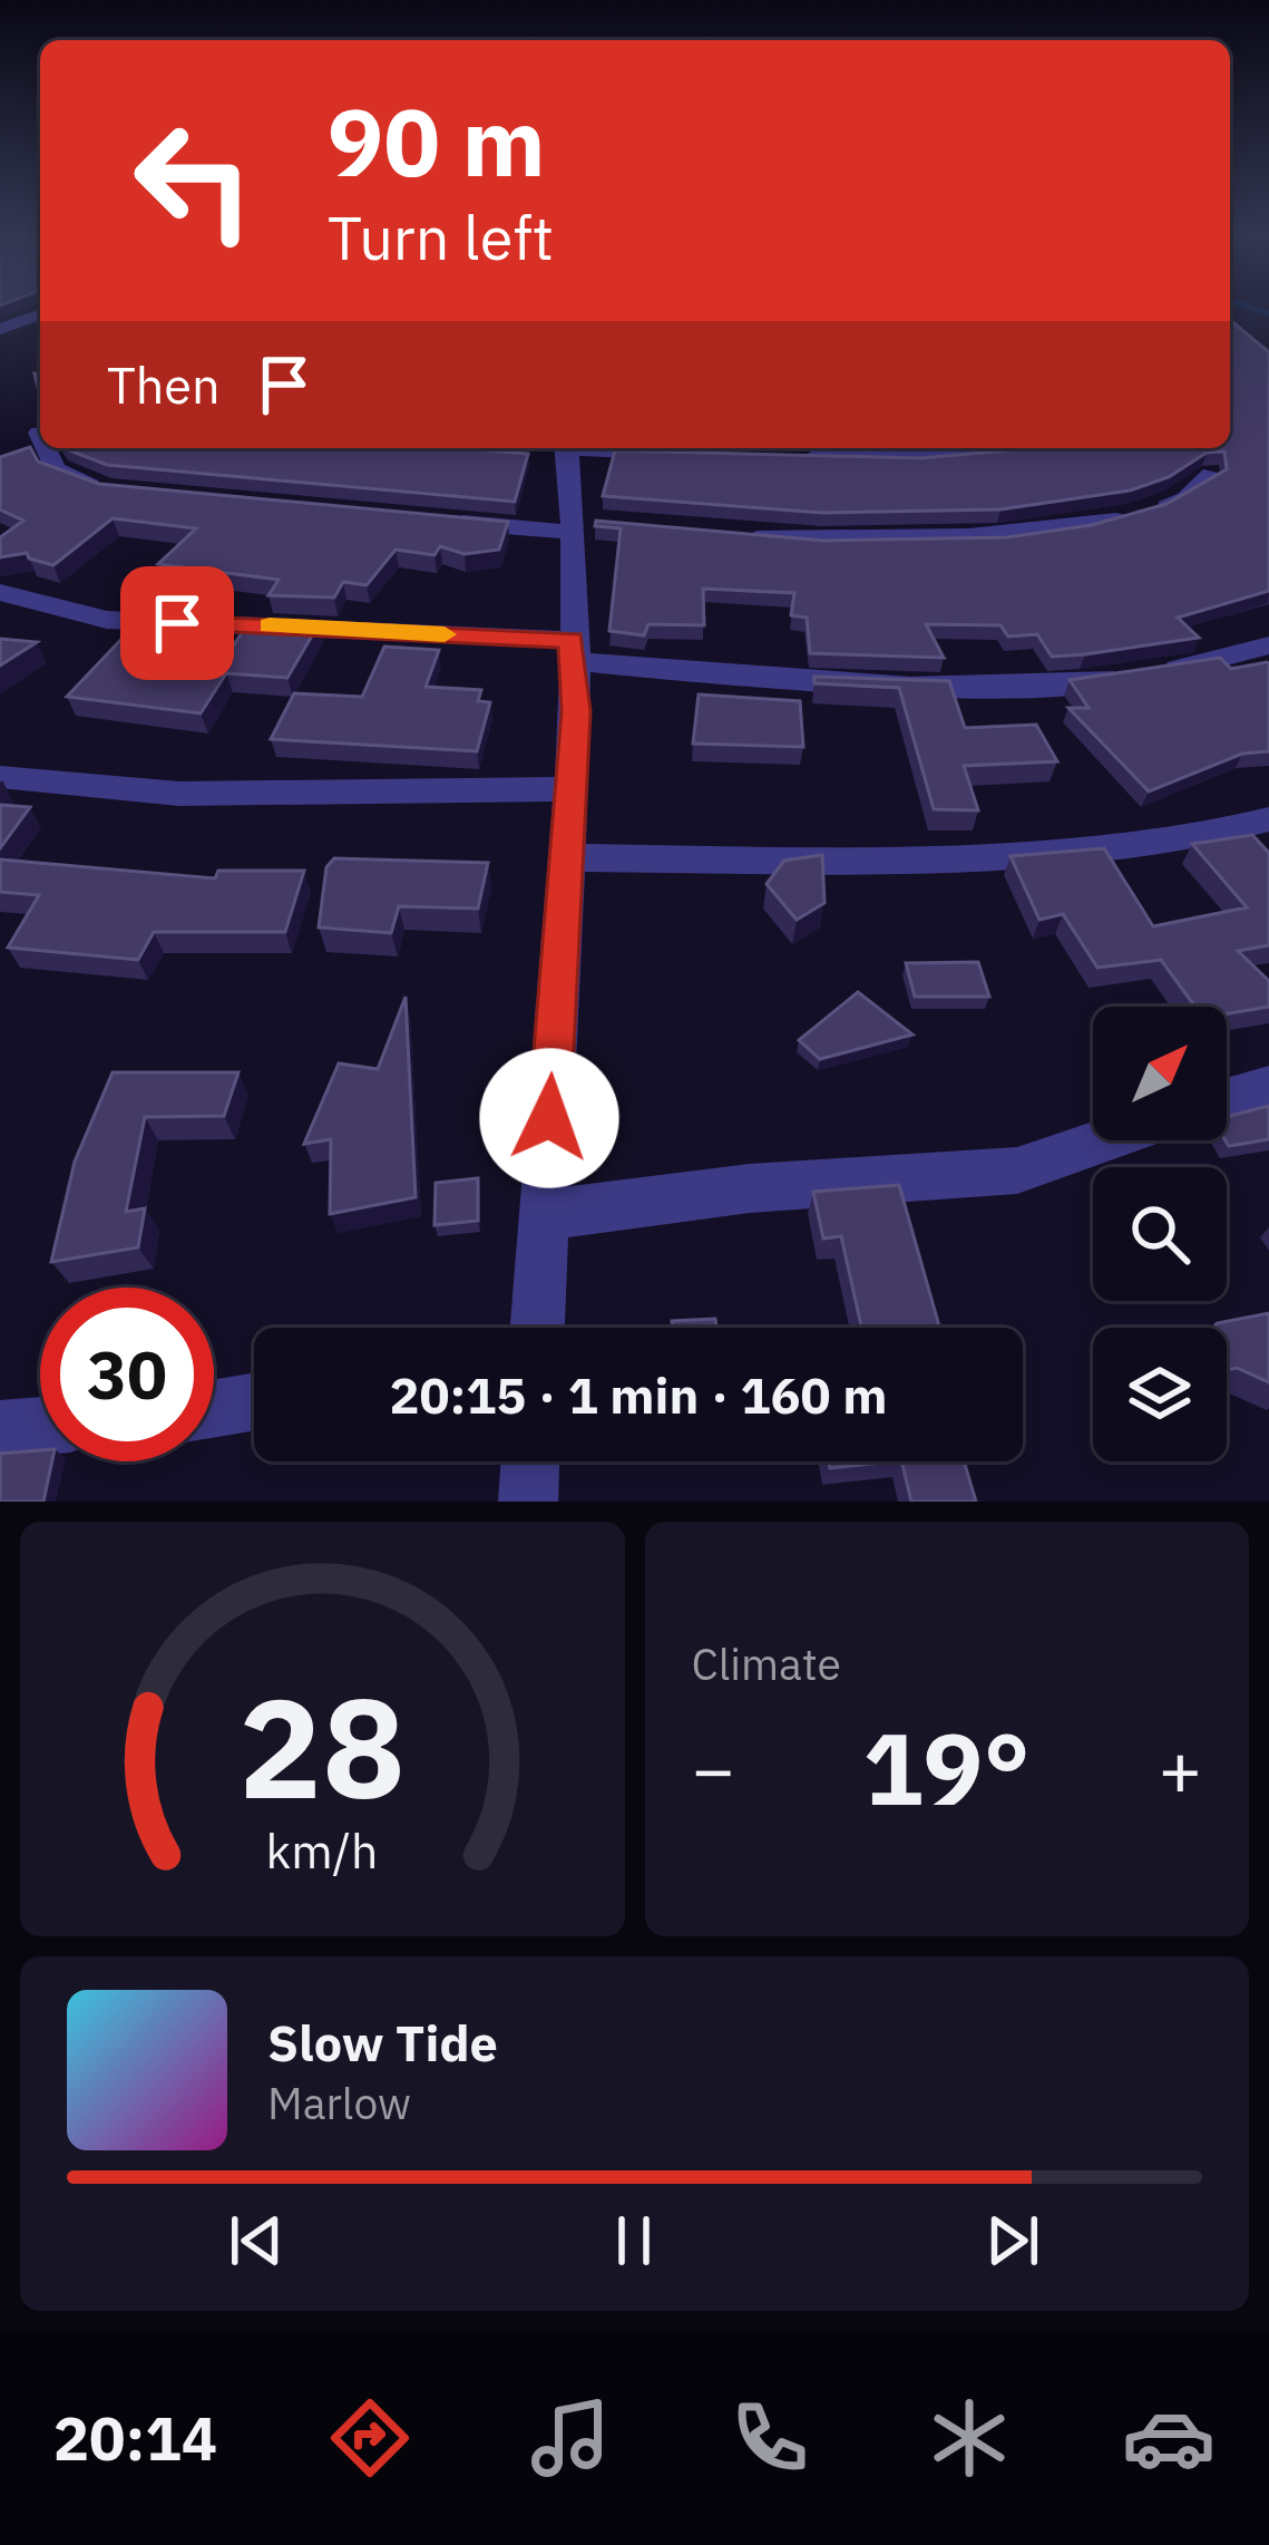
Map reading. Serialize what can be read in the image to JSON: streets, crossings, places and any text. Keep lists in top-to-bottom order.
{
  "north": "top right",
  "page": {
    "turn": ["90 m", "Turn left"],
    "then": "Then",
    "limit": "30",
    "trip": "20:15 · 1 min · 160 m",
    "tile": "Climate",
    "heat": ["−", "19°", "+"],
    "song": ["Slow Tide", "Marlow"],
    "tabs": "20:14",
    "gauge": ["28", "km/h"]
  }
}
